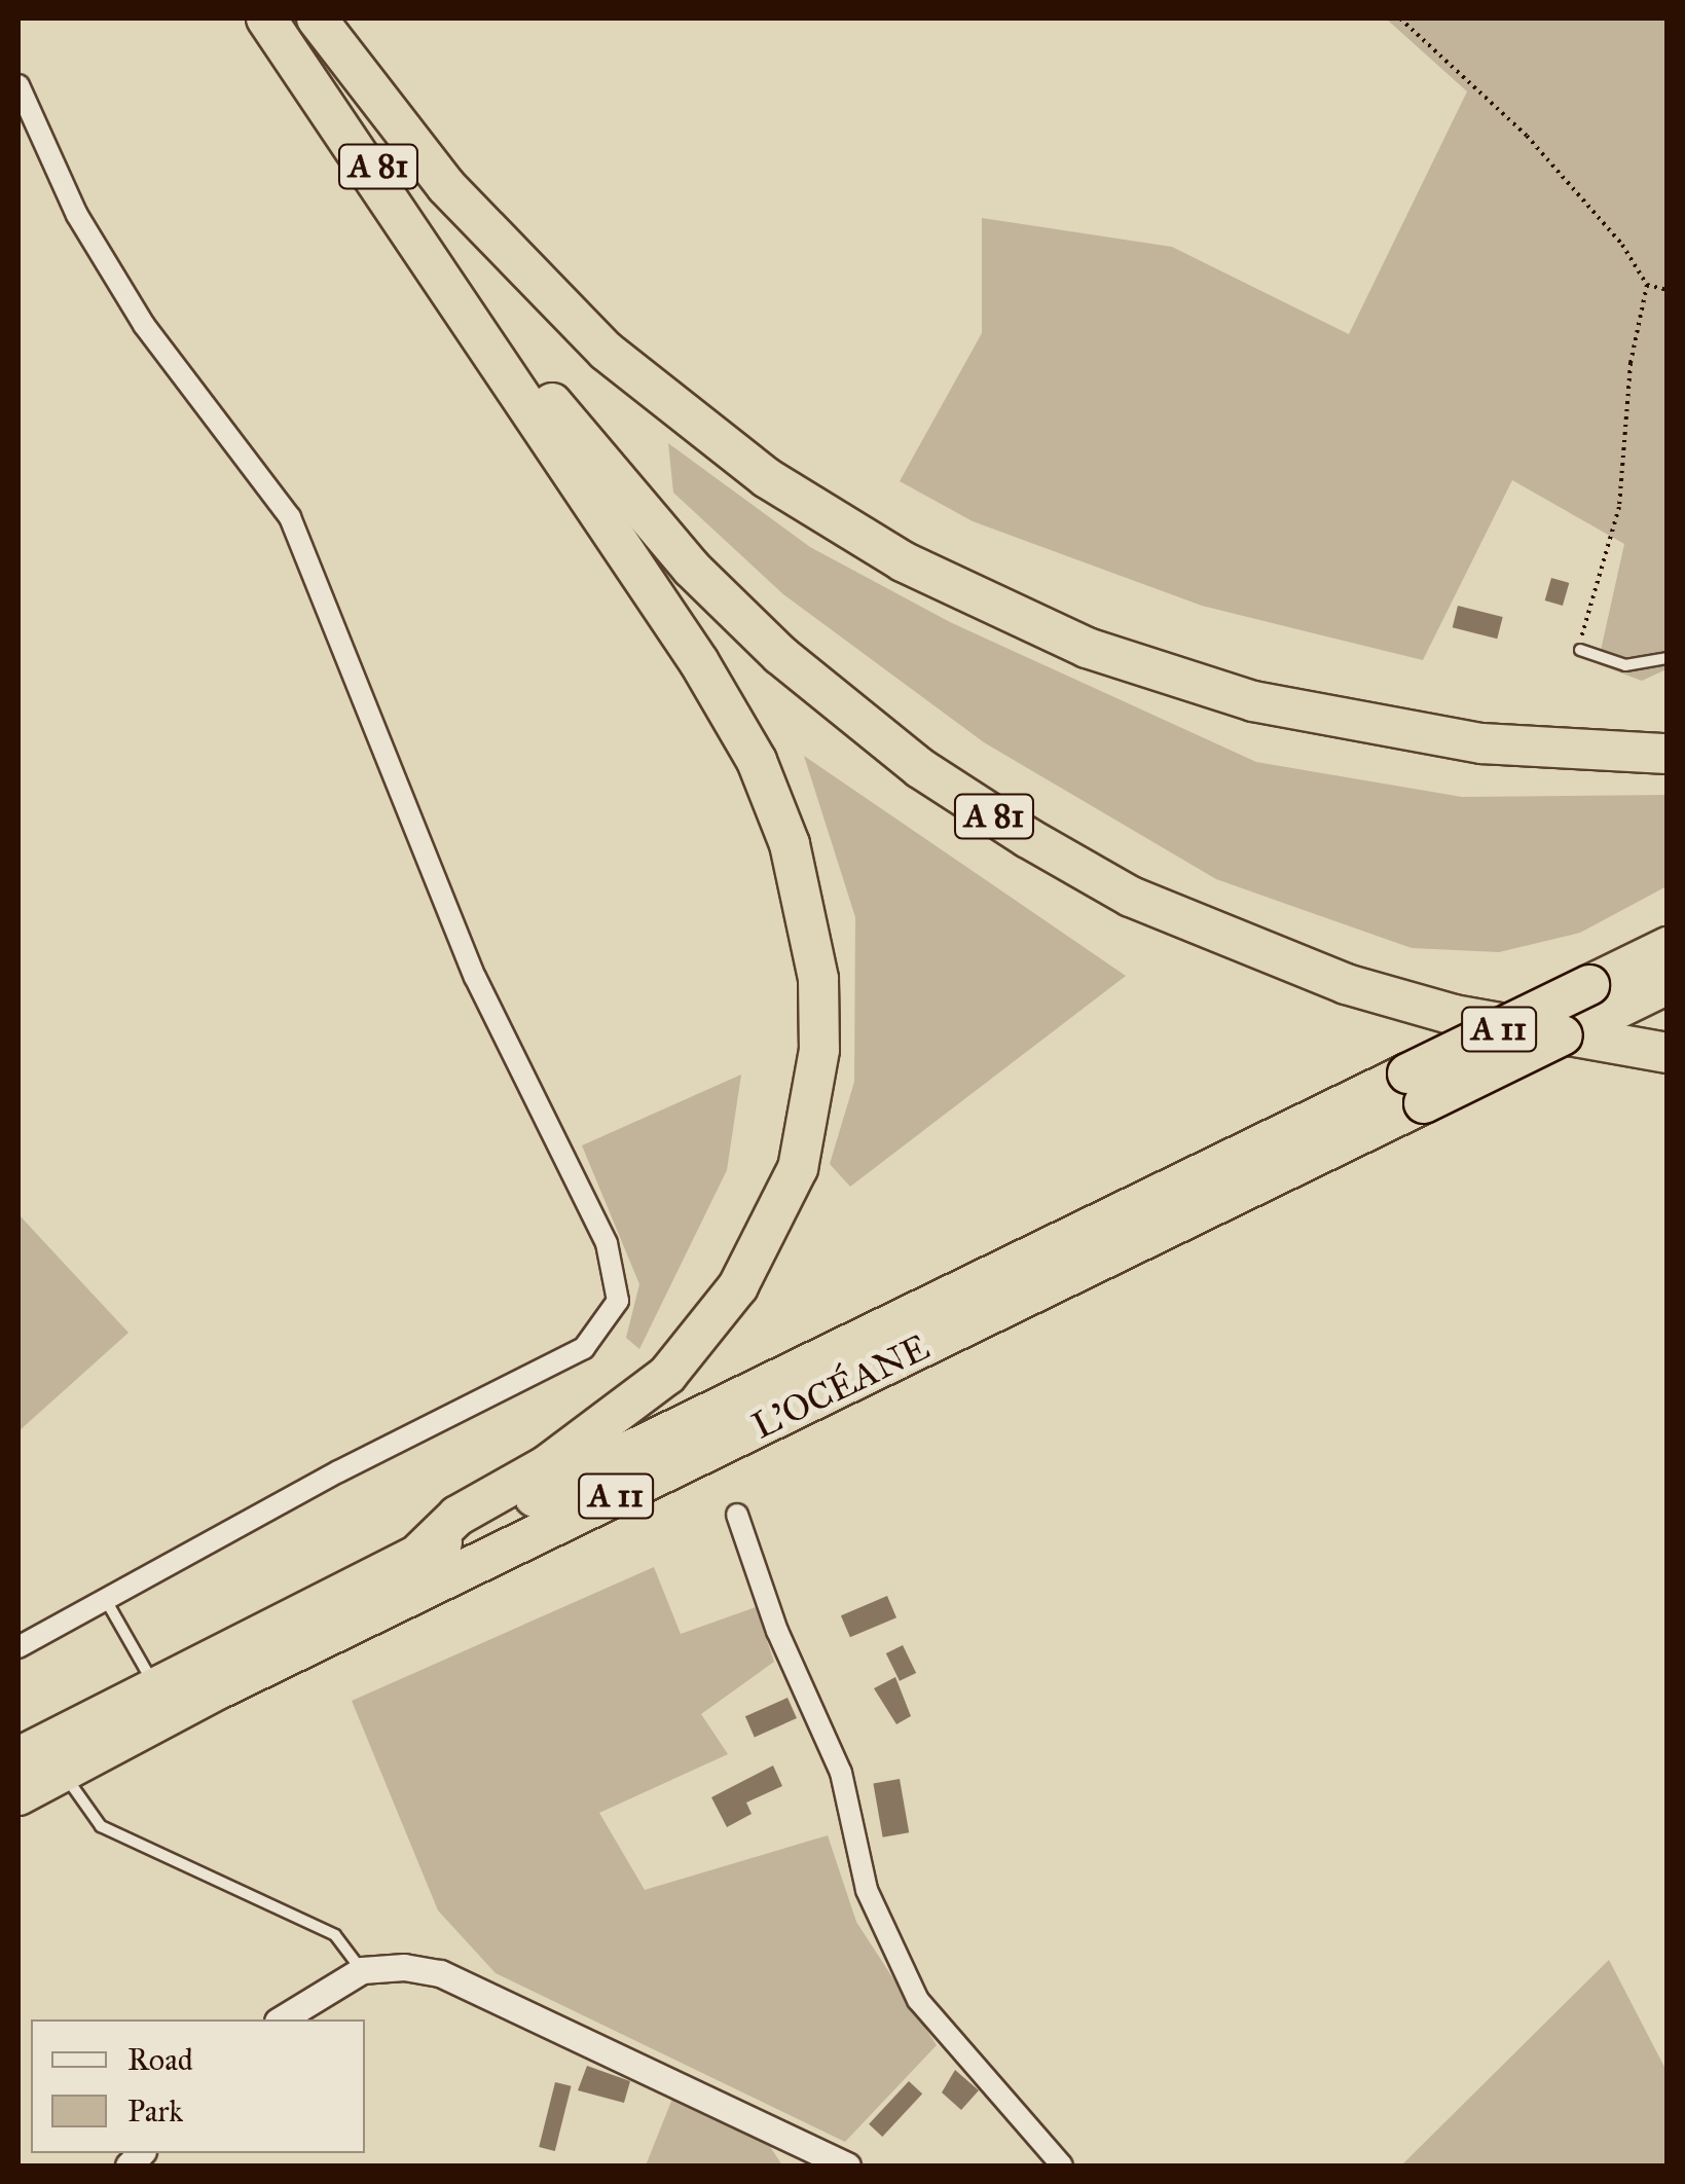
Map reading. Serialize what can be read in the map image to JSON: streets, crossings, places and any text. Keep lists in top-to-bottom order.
{
  "streets": {
    "highway": ["A 81", "A 11", "L’OCÉANE"]
  },
  "legend": ["Road", "Park"]
}
